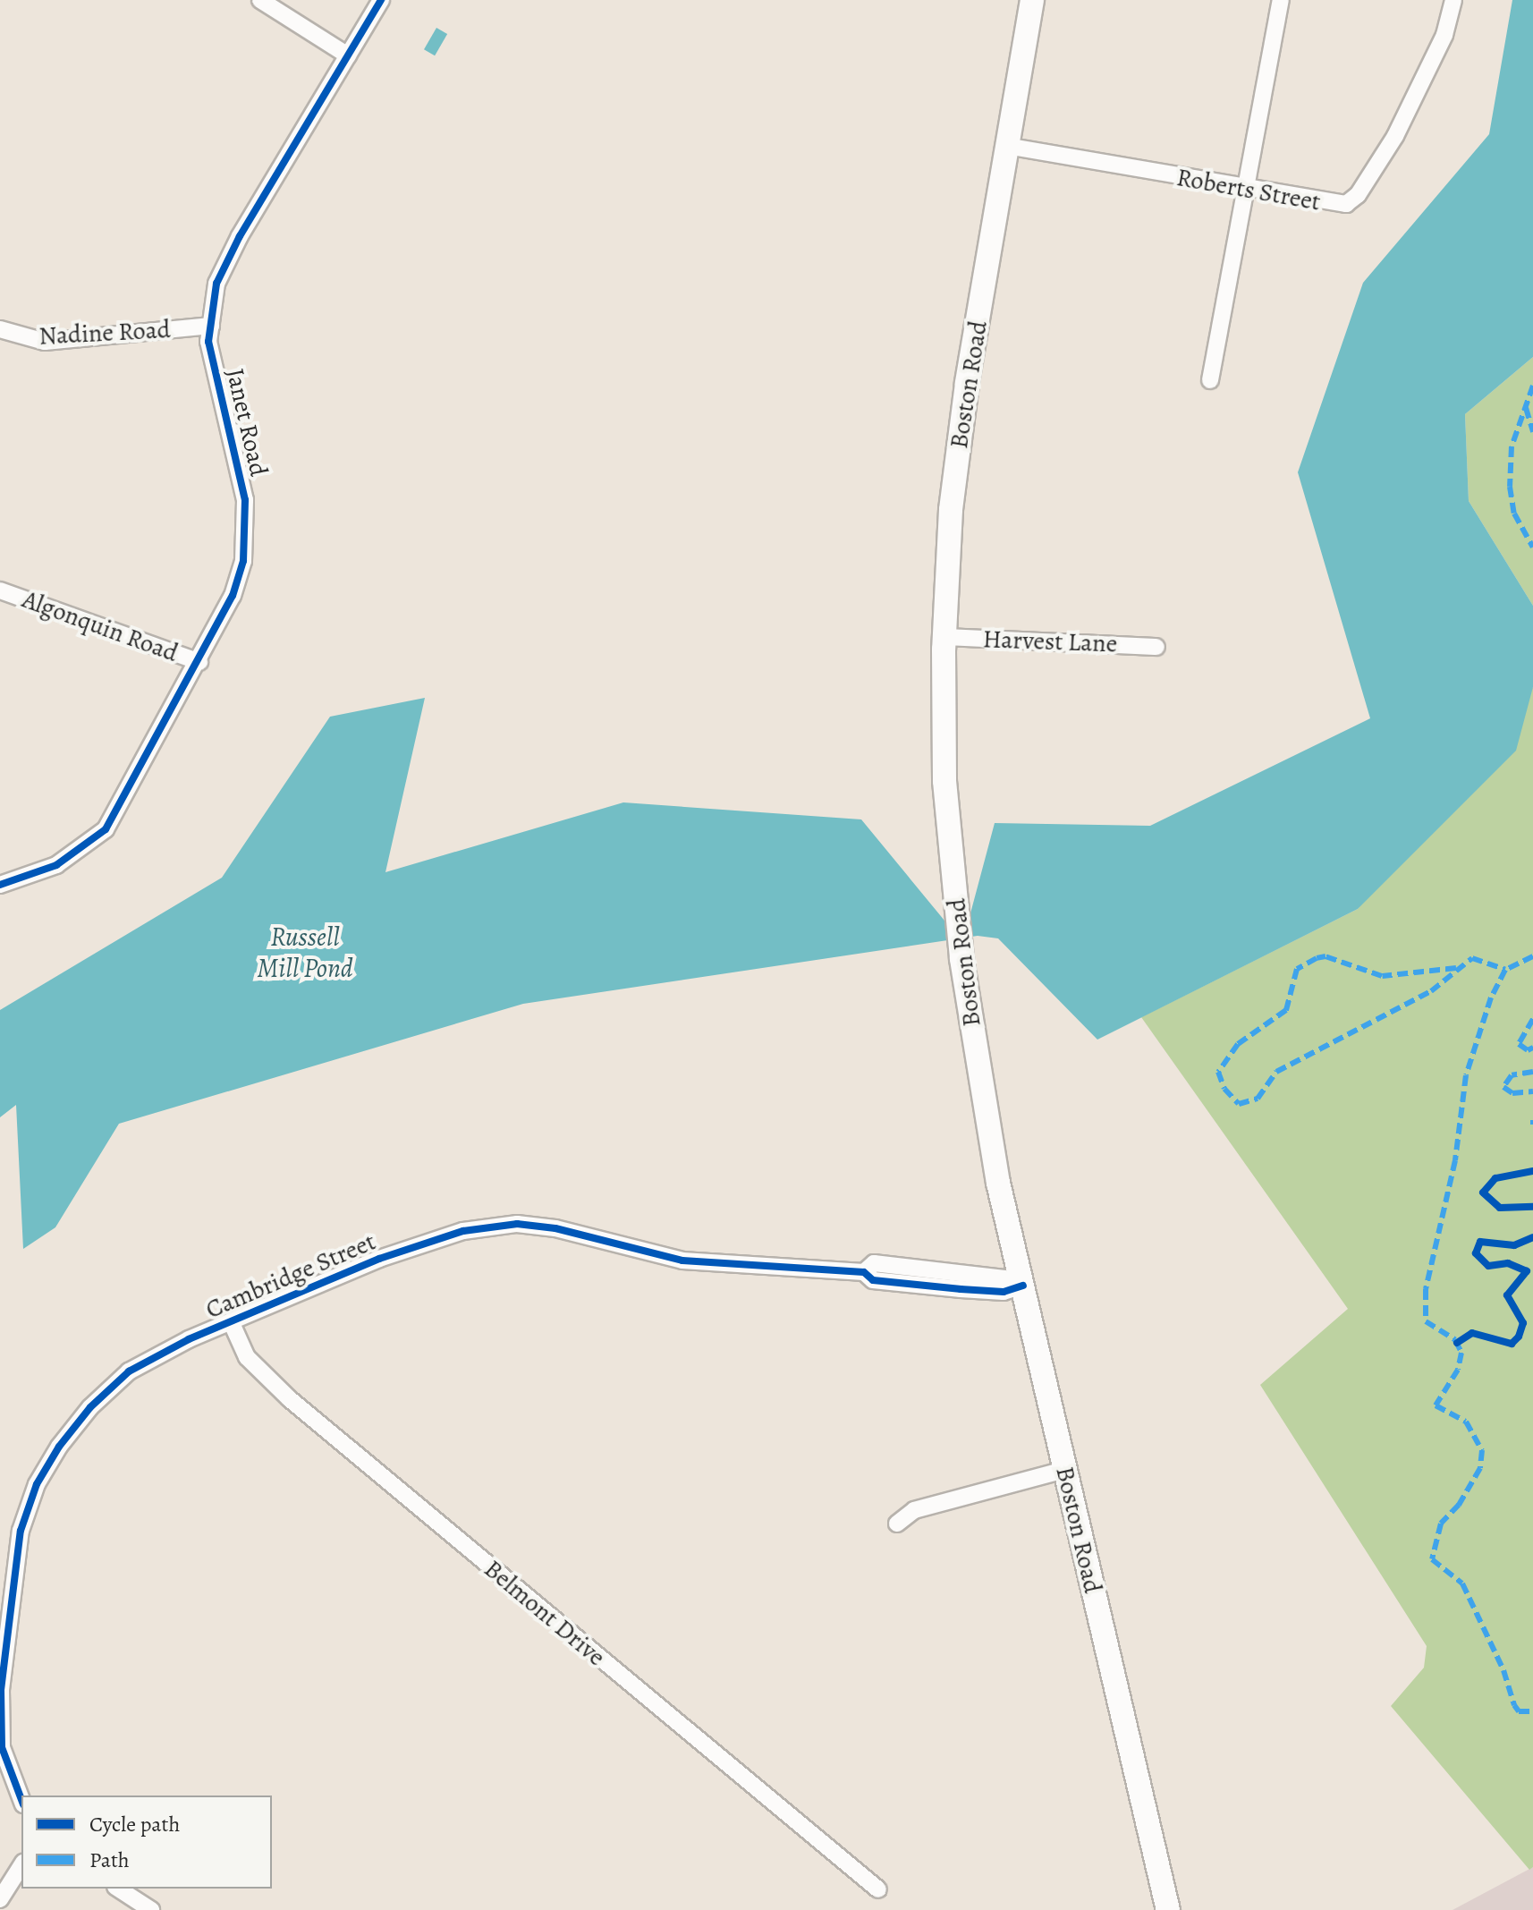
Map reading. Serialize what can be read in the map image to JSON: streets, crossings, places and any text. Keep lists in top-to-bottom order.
{
  "streets": {
    "main road": ["Boston Road"],
    "street": [
      "Roberts Street",
      "Nadine Road",
      "Janet Road",
      "Algonquin Road",
      "Harvest Lane",
      "Cambridge Street",
      "Belmont Drive"
    ]
  },
  "crossings": [
    ["Roberts Street", "Boston Road"],
    ["Nadine Road", "Janet Road"],
    ["Boston Road", "Harvest Lane"],
    ["Boston Road", "Cambridge Street"],
    ["Janet Road", "Algonquin Road"],
    ["Cambridge Street", "Belmont Drive"]
  ],
  "water": ["Russell Mill Pond"],
  "legend": ["Cycle path", "Path"]
}
